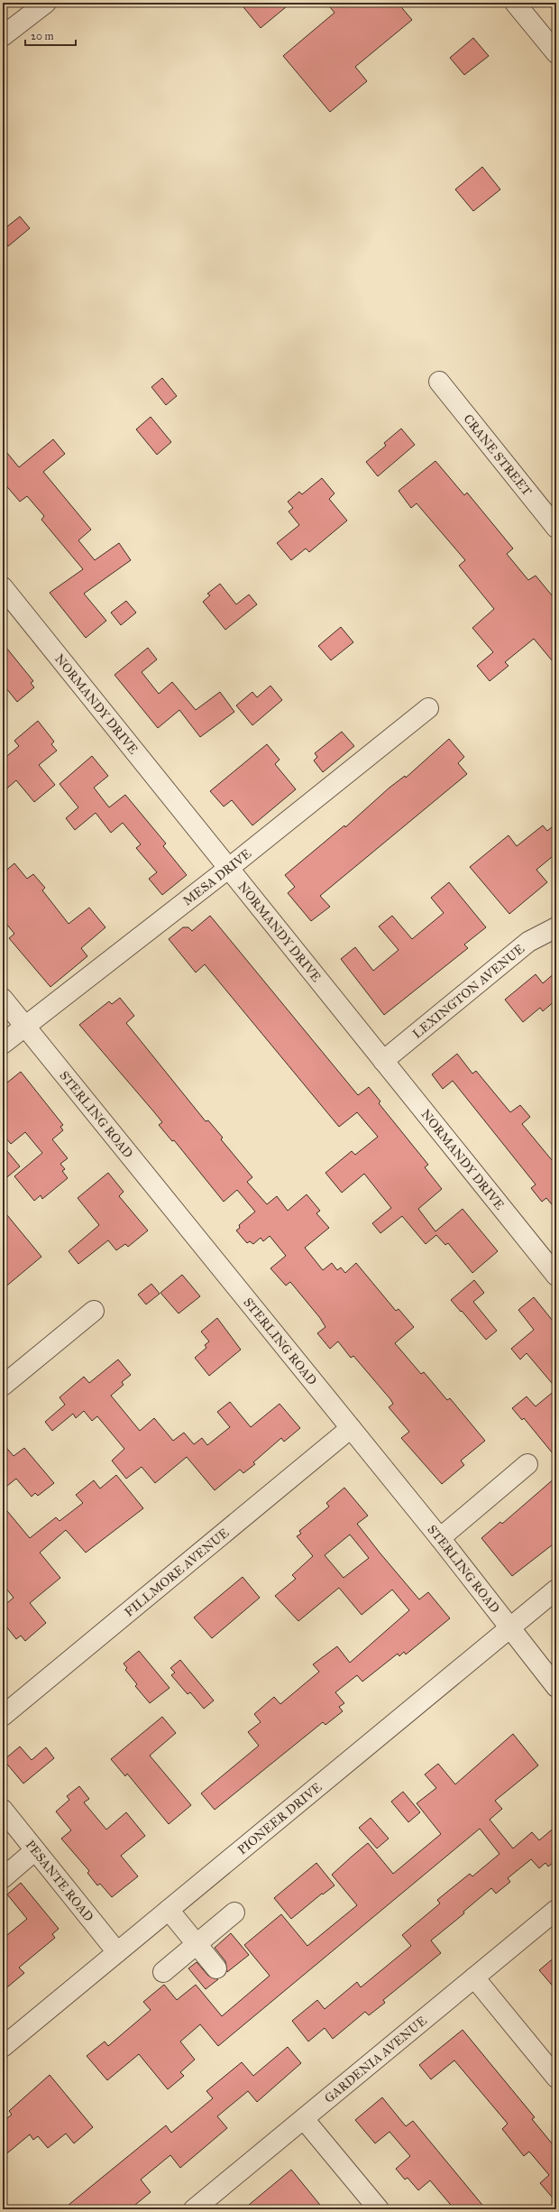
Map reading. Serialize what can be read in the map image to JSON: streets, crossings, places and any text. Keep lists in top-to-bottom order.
{
  "streets": {
    "street": [
      "CRANE STREET",
      "NORMANDY DRIVE",
      "MESA DRIVE",
      "LEXINGTON AVENUE",
      "STERLING ROAD",
      "FILLMORE AVENUE",
      "PIONEER DRIVE",
      "PESANTE ROAD",
      "GARDENIA AVENUE"
    ]
  },
  "crossings": [
    ["NORMANDY DRIVE", "MESA DRIVE"],
    ["NORMANDY DRIVE", "LEXINGTON AVENUE"],
    ["MESA DRIVE", "STERLING ROAD"],
    ["STERLING ROAD", "FILLMORE AVENUE"],
    ["STERLING ROAD", "PIONEER DRIVE"],
    ["PIONEER DRIVE", "PESANTE ROAD"]
  ],
  "scale_bar": "20 m"
}
